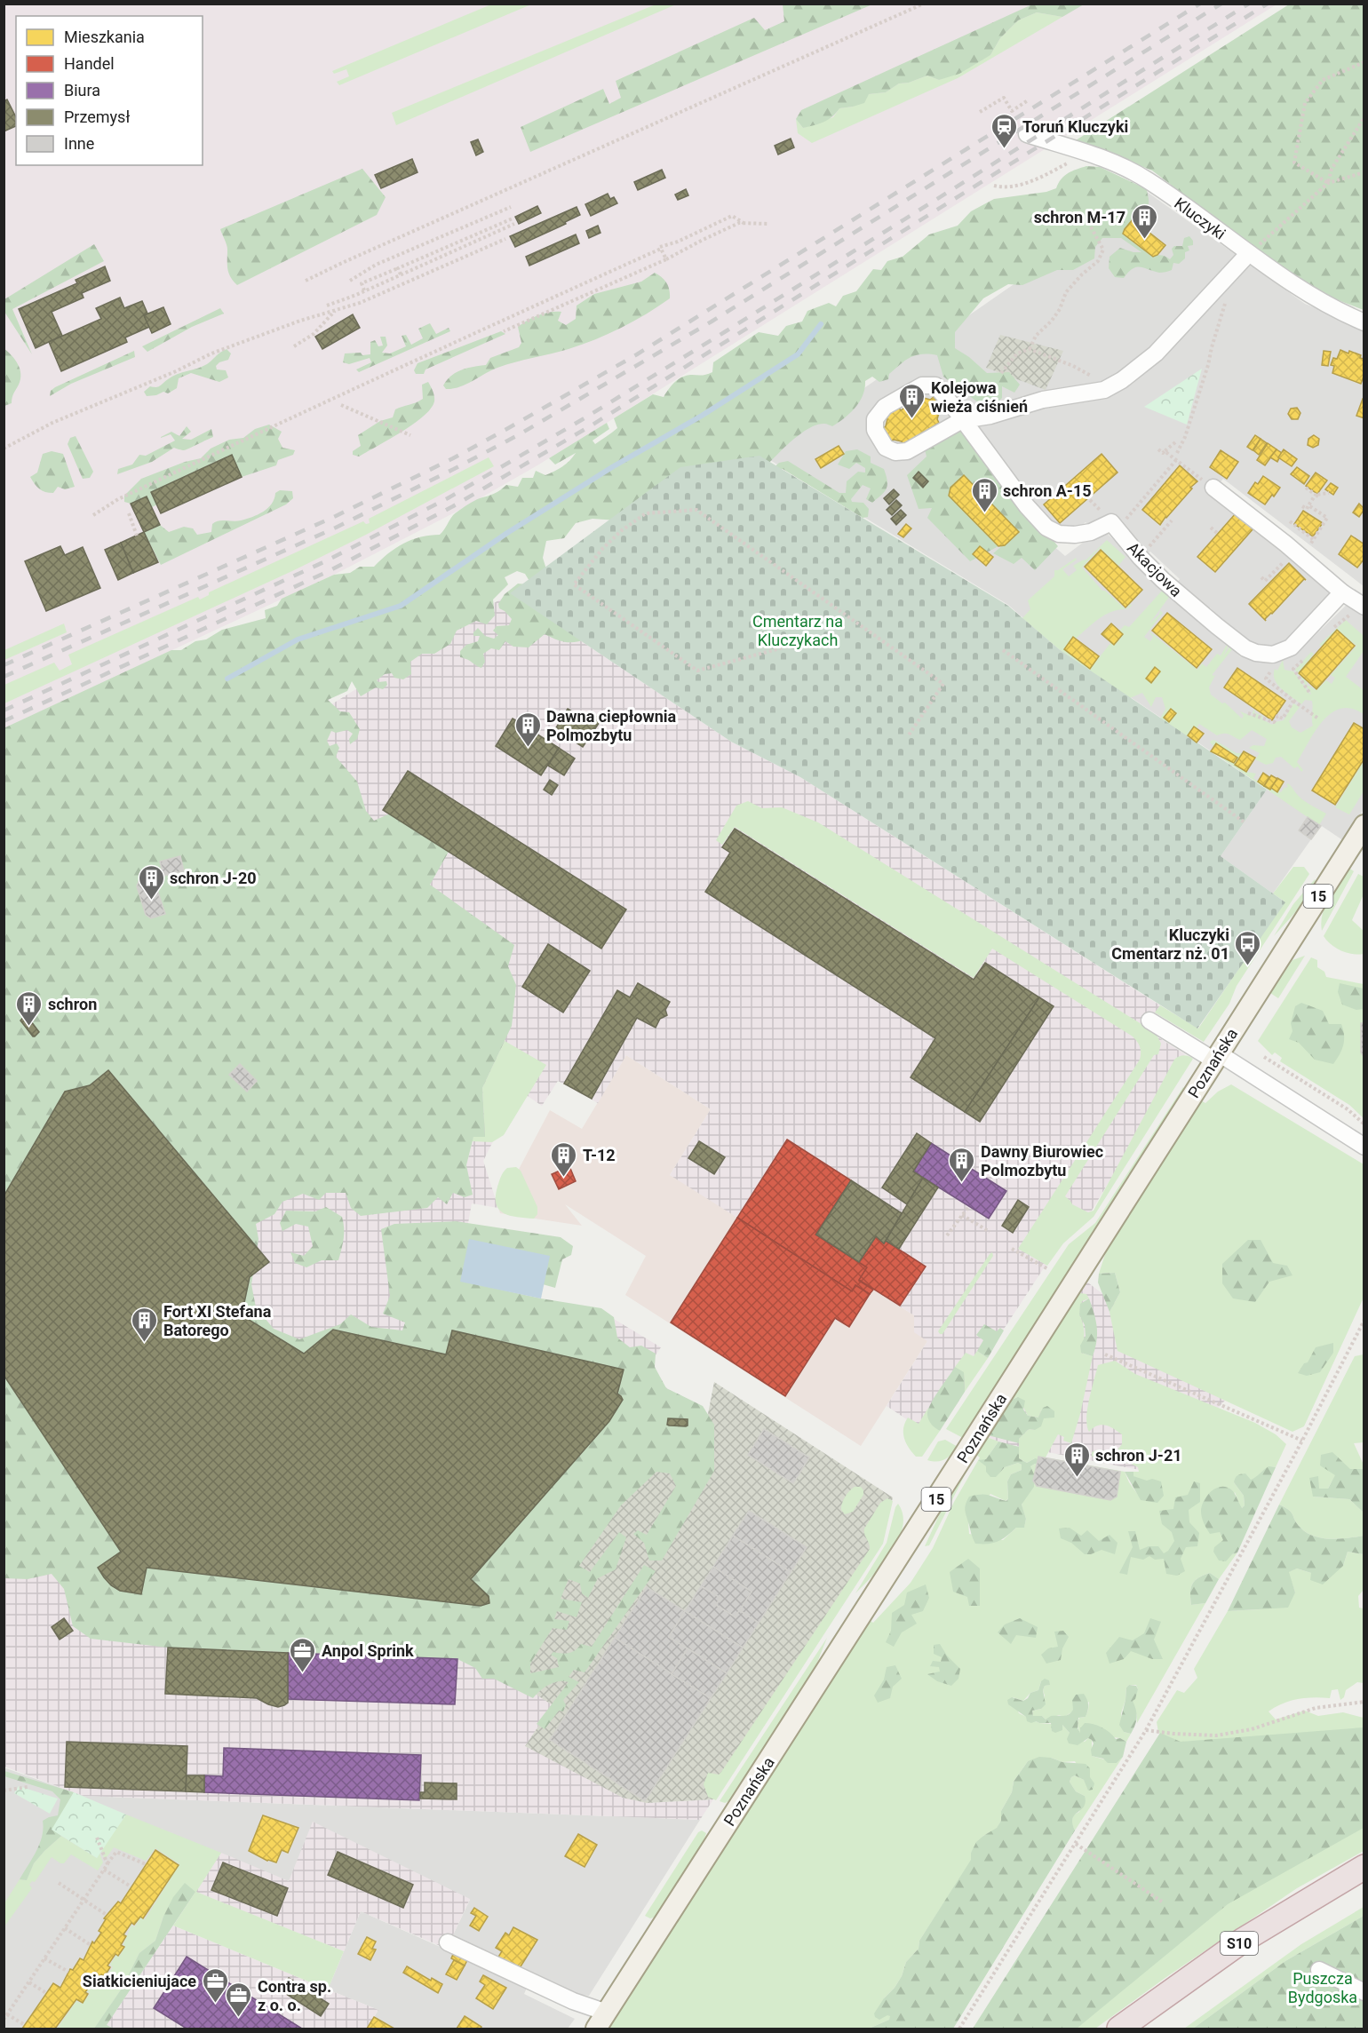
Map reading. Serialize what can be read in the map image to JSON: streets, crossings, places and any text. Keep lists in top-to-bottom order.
{
  "streets": {
    "highway": ["S10"],
    "main road": ["15", "Poznańska"],
    "street": ["Kluczyki", "Akacjowa"]
  },
  "parks": ["Cmentarz na Kluczykach", "Puszcza Bydgoska"],
  "places": {
    "station": ["Toruń Kluczyki"],
    "building": [
      "schron M-17",
      "Kolejowa wieża ciśnień",
      "schron A-15",
      "Dawna ciepłownia Polmozbytu",
      "schron J-20",
      "schron",
      "T-12",
      "Dawny Biurowiec Polmozbytu",
      "Fort XI Stefana Batorego",
      "schron J-21"
    ],
    "bus stop": ["Kluczyki Cmentarz nż. 01"],
    "office": ["Anpol Sprink", "Siatkicieniujace", "Contra sp. z o. o."]
  },
  "legend": [
    "Mieszkania",
    "Handel",
    "Biura",
    "Przemysł",
    "Inne"
  ]
}
